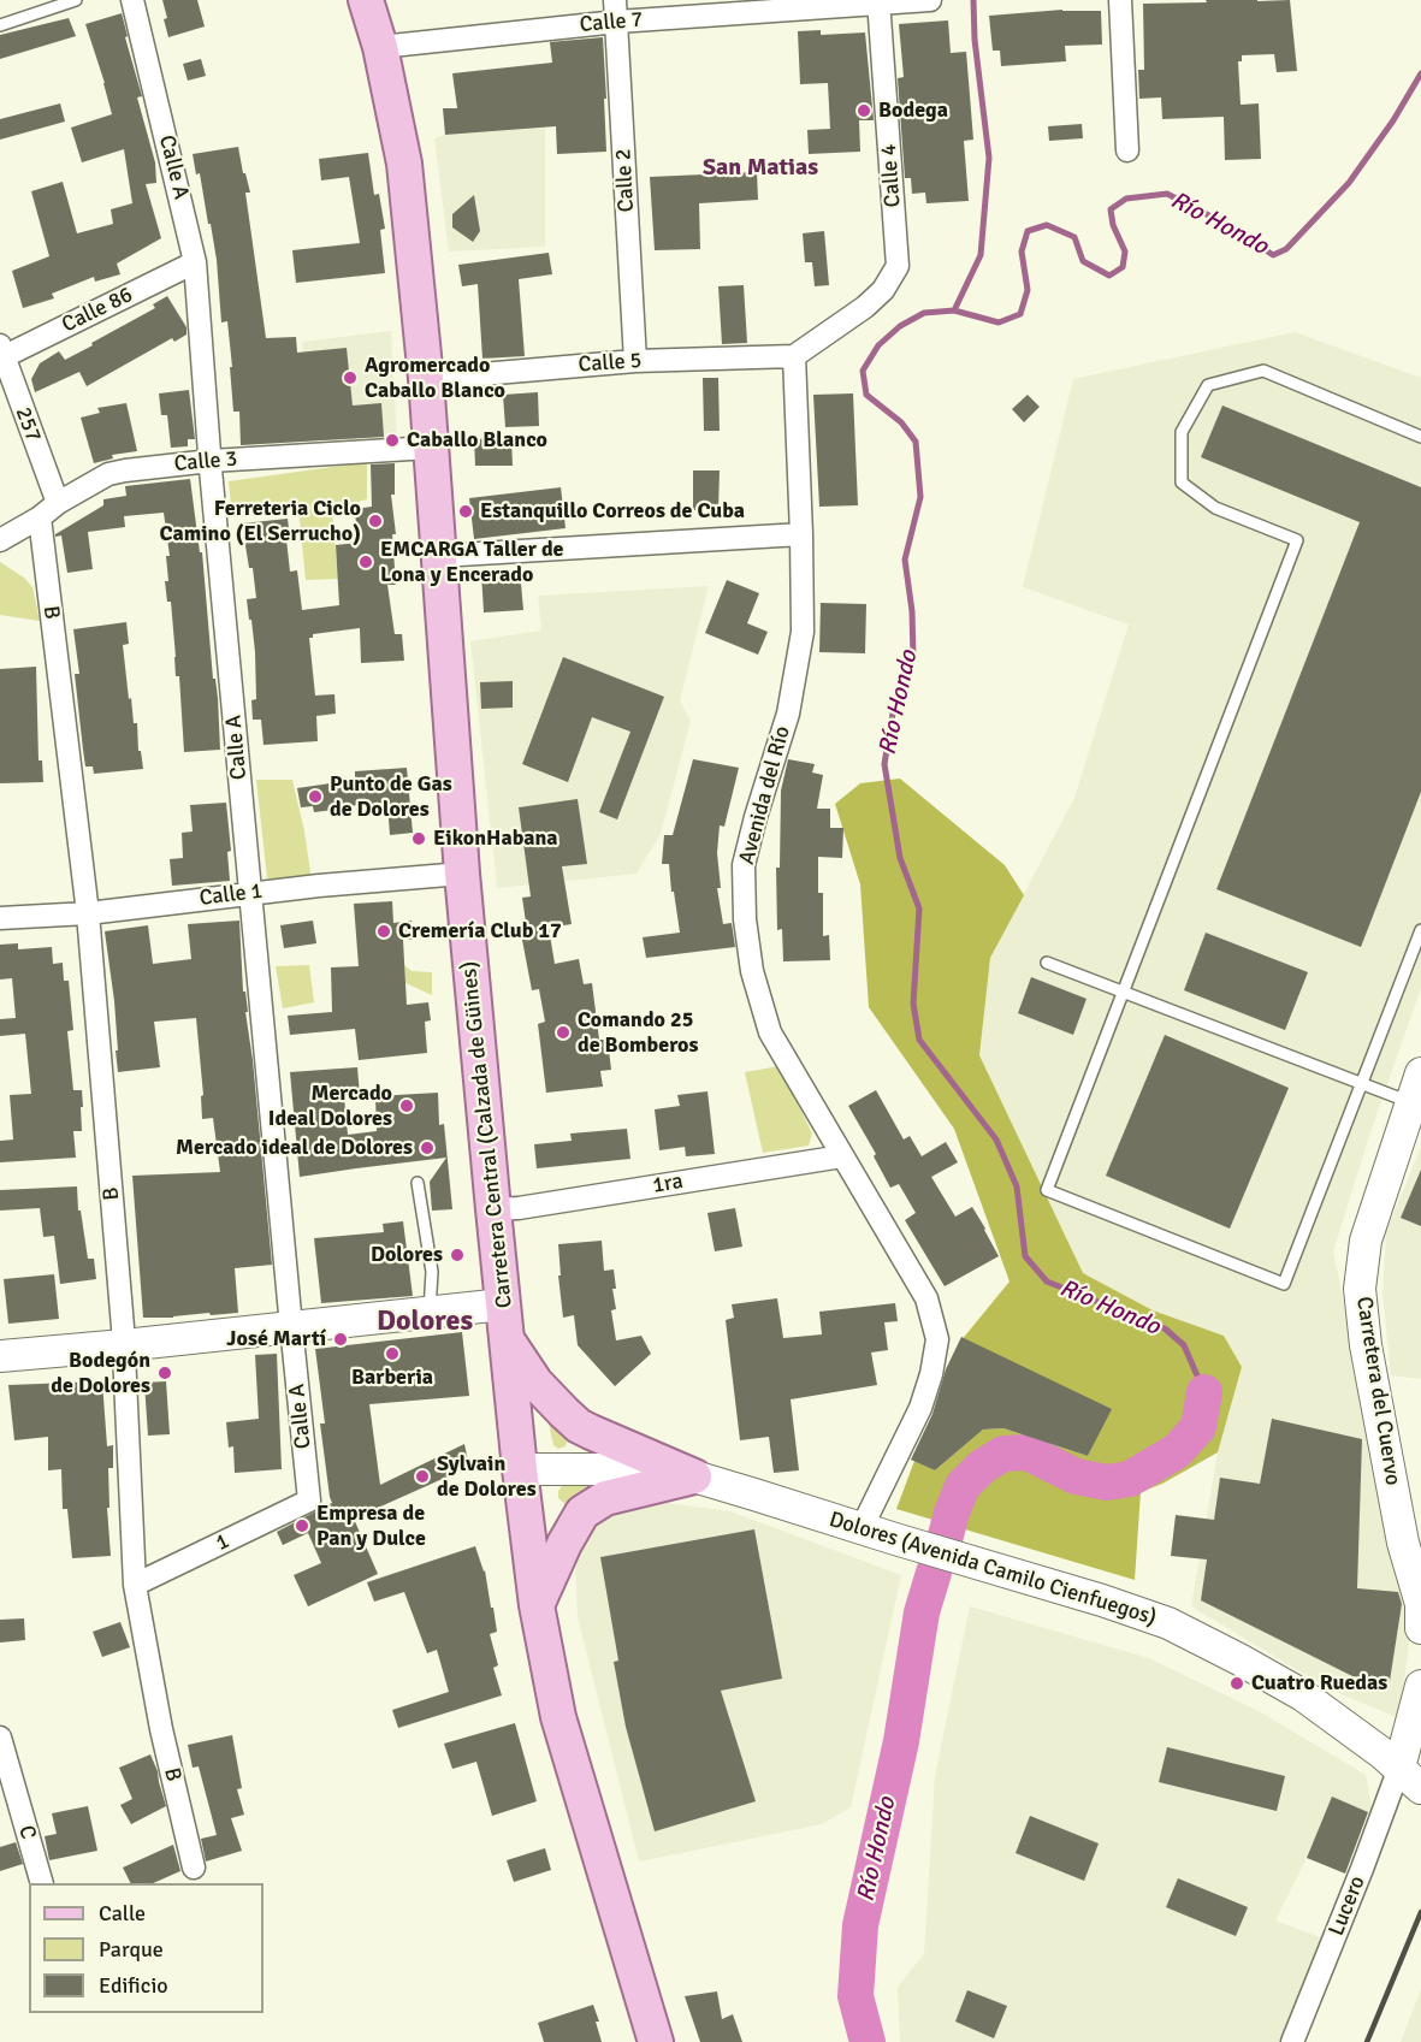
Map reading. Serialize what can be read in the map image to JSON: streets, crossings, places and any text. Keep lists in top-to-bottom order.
{
  "streets": {
    "main road": ["Carretera Central (Calzada de Güines)"],
    "street": [
      "Calle 7",
      "Calle A",
      "Calle 4",
      "Calle 2",
      "Calle 86",
      "Calle 5",
      "257",
      "Calle 3",
      "B",
      "Avenida del Río",
      "Calle 1",
      "1ra",
      "Carretera del Cuervo",
      "1",
      "Dolores (Avenida Camilo Cienfuegos)",
      "C",
      "Lucero"
    ]
  },
  "crossings": [
    ["Calle 7", "Calle 4"],
    ["Calle 7", "Calle 2"],
    ["Calle 7", "Carretera Central (Calzada de Güines)"],
    ["Calle A", "Calle 86"],
    ["Calle A", "Calle 3"],
    ["Calle A", "Calle 1"],
    ["Calle A", "1"],
    ["Calle 4", "Calle 5"],
    ["Calle 4", "Avenida del Río"],
    ["Calle 2", "Calle 5"],
    ["Calle 86", "257"],
    ["Calle 5", "Avenida del Río"],
    ["Calle 5", "Carretera Central (Calzada de Güines)"],
    ["257", "Calle 3"],
    ["Calle 3", "B"],
    ["Calle 3", "Carretera Central (Calzada de Güines)"],
    ["B", "Calle 1"],
    ["B", "1"],
    ["Avenida del Río", "1ra"],
    ["Avenida del Río", "Dolores (Avenida Camilo Cienfuegos)"],
    ["Calle 1", "Carretera Central (Calzada de Güines)"],
    ["Carretera Central (Calzada de Güines)", "1ra"],
    ["Carretera Central (Calzada de Güines)", "Dolores (Avenida Camilo Cienfuegos)"],
    ["Dolores (Avenida Camilo Cienfuegos)", "Lucero"]
  ],
  "districts": ["San Matias", "Dolores"],
  "water": ["Río Hondo"],
  "places": [
    "Bodega",
    "Agromercado Caballo Blanco",
    "Caballo Blanco",
    "Estanquillo Correos de Cuba",
    "Ferreteria Ciclo Camino (El Serrucho)",
    "EMCARGA Taller de Lona y Encerado",
    "Punto de Gas de Dolores",
    "EikonHabana",
    "Cremería Club 17",
    "Comando 25 de Bomberos",
    "Mercado Ideal Dolores",
    "Mercado ideal de Dolores",
    "Dolores",
    "José Martí",
    "Barberia",
    "Bodegón de Dolores",
    "Sylvain de Dolores",
    "Empresa de Pan y Dulce",
    "Cuatro Ruedas"
  ],
  "legend": ["Calle", "Parque", "Edificio"]
}
